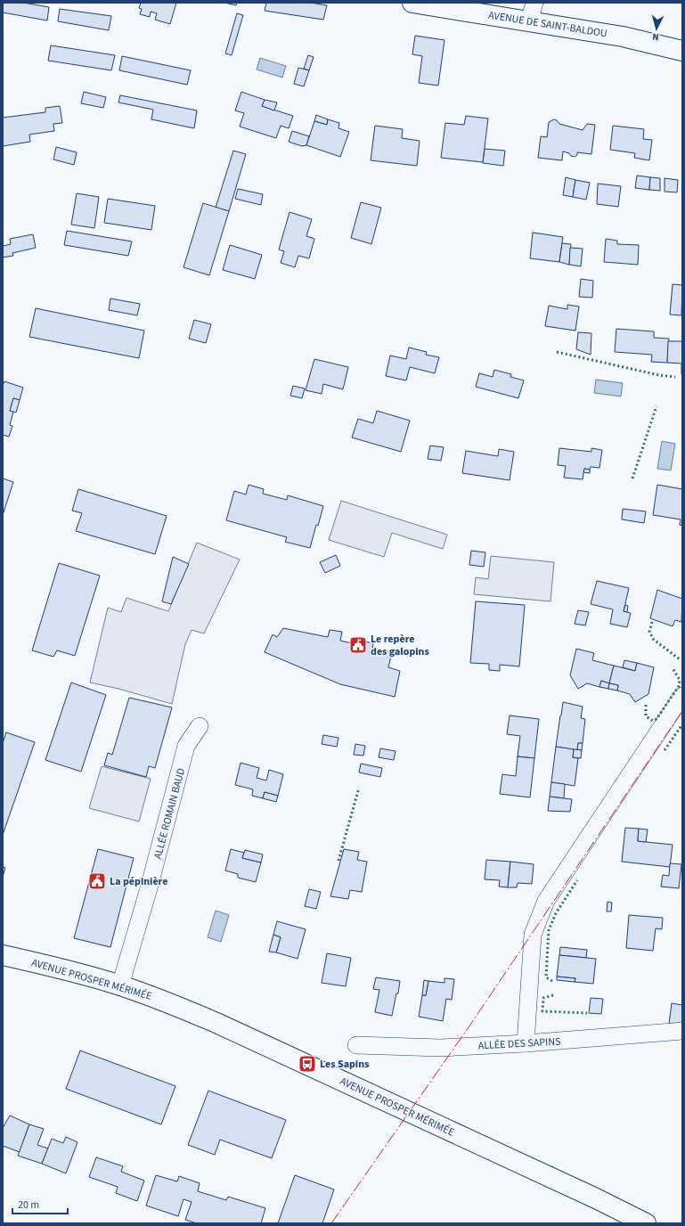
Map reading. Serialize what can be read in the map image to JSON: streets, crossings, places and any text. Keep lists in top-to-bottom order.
{
  "streets": {
    "main road": ["AVENUE DE SAINT-BALDOU", "AVENUE PROSPER MÉRIMÉE"],
    "street": ["ALLÉE ROMAIN BAUD", "ALLÉE DES SAPINS"]
  },
  "crossings": [
    ["ALLÉE ROMAIN BAUD", "AVENUE PROSPER MÉRIMÉE"]
  ],
  "places": {
    "public building": ["Le repère des galopins", "La pépinière"],
    "bus stop": ["Les Sapins"]
  },
  "scale_bar": "20 m",
  "north": "bottom"
}
